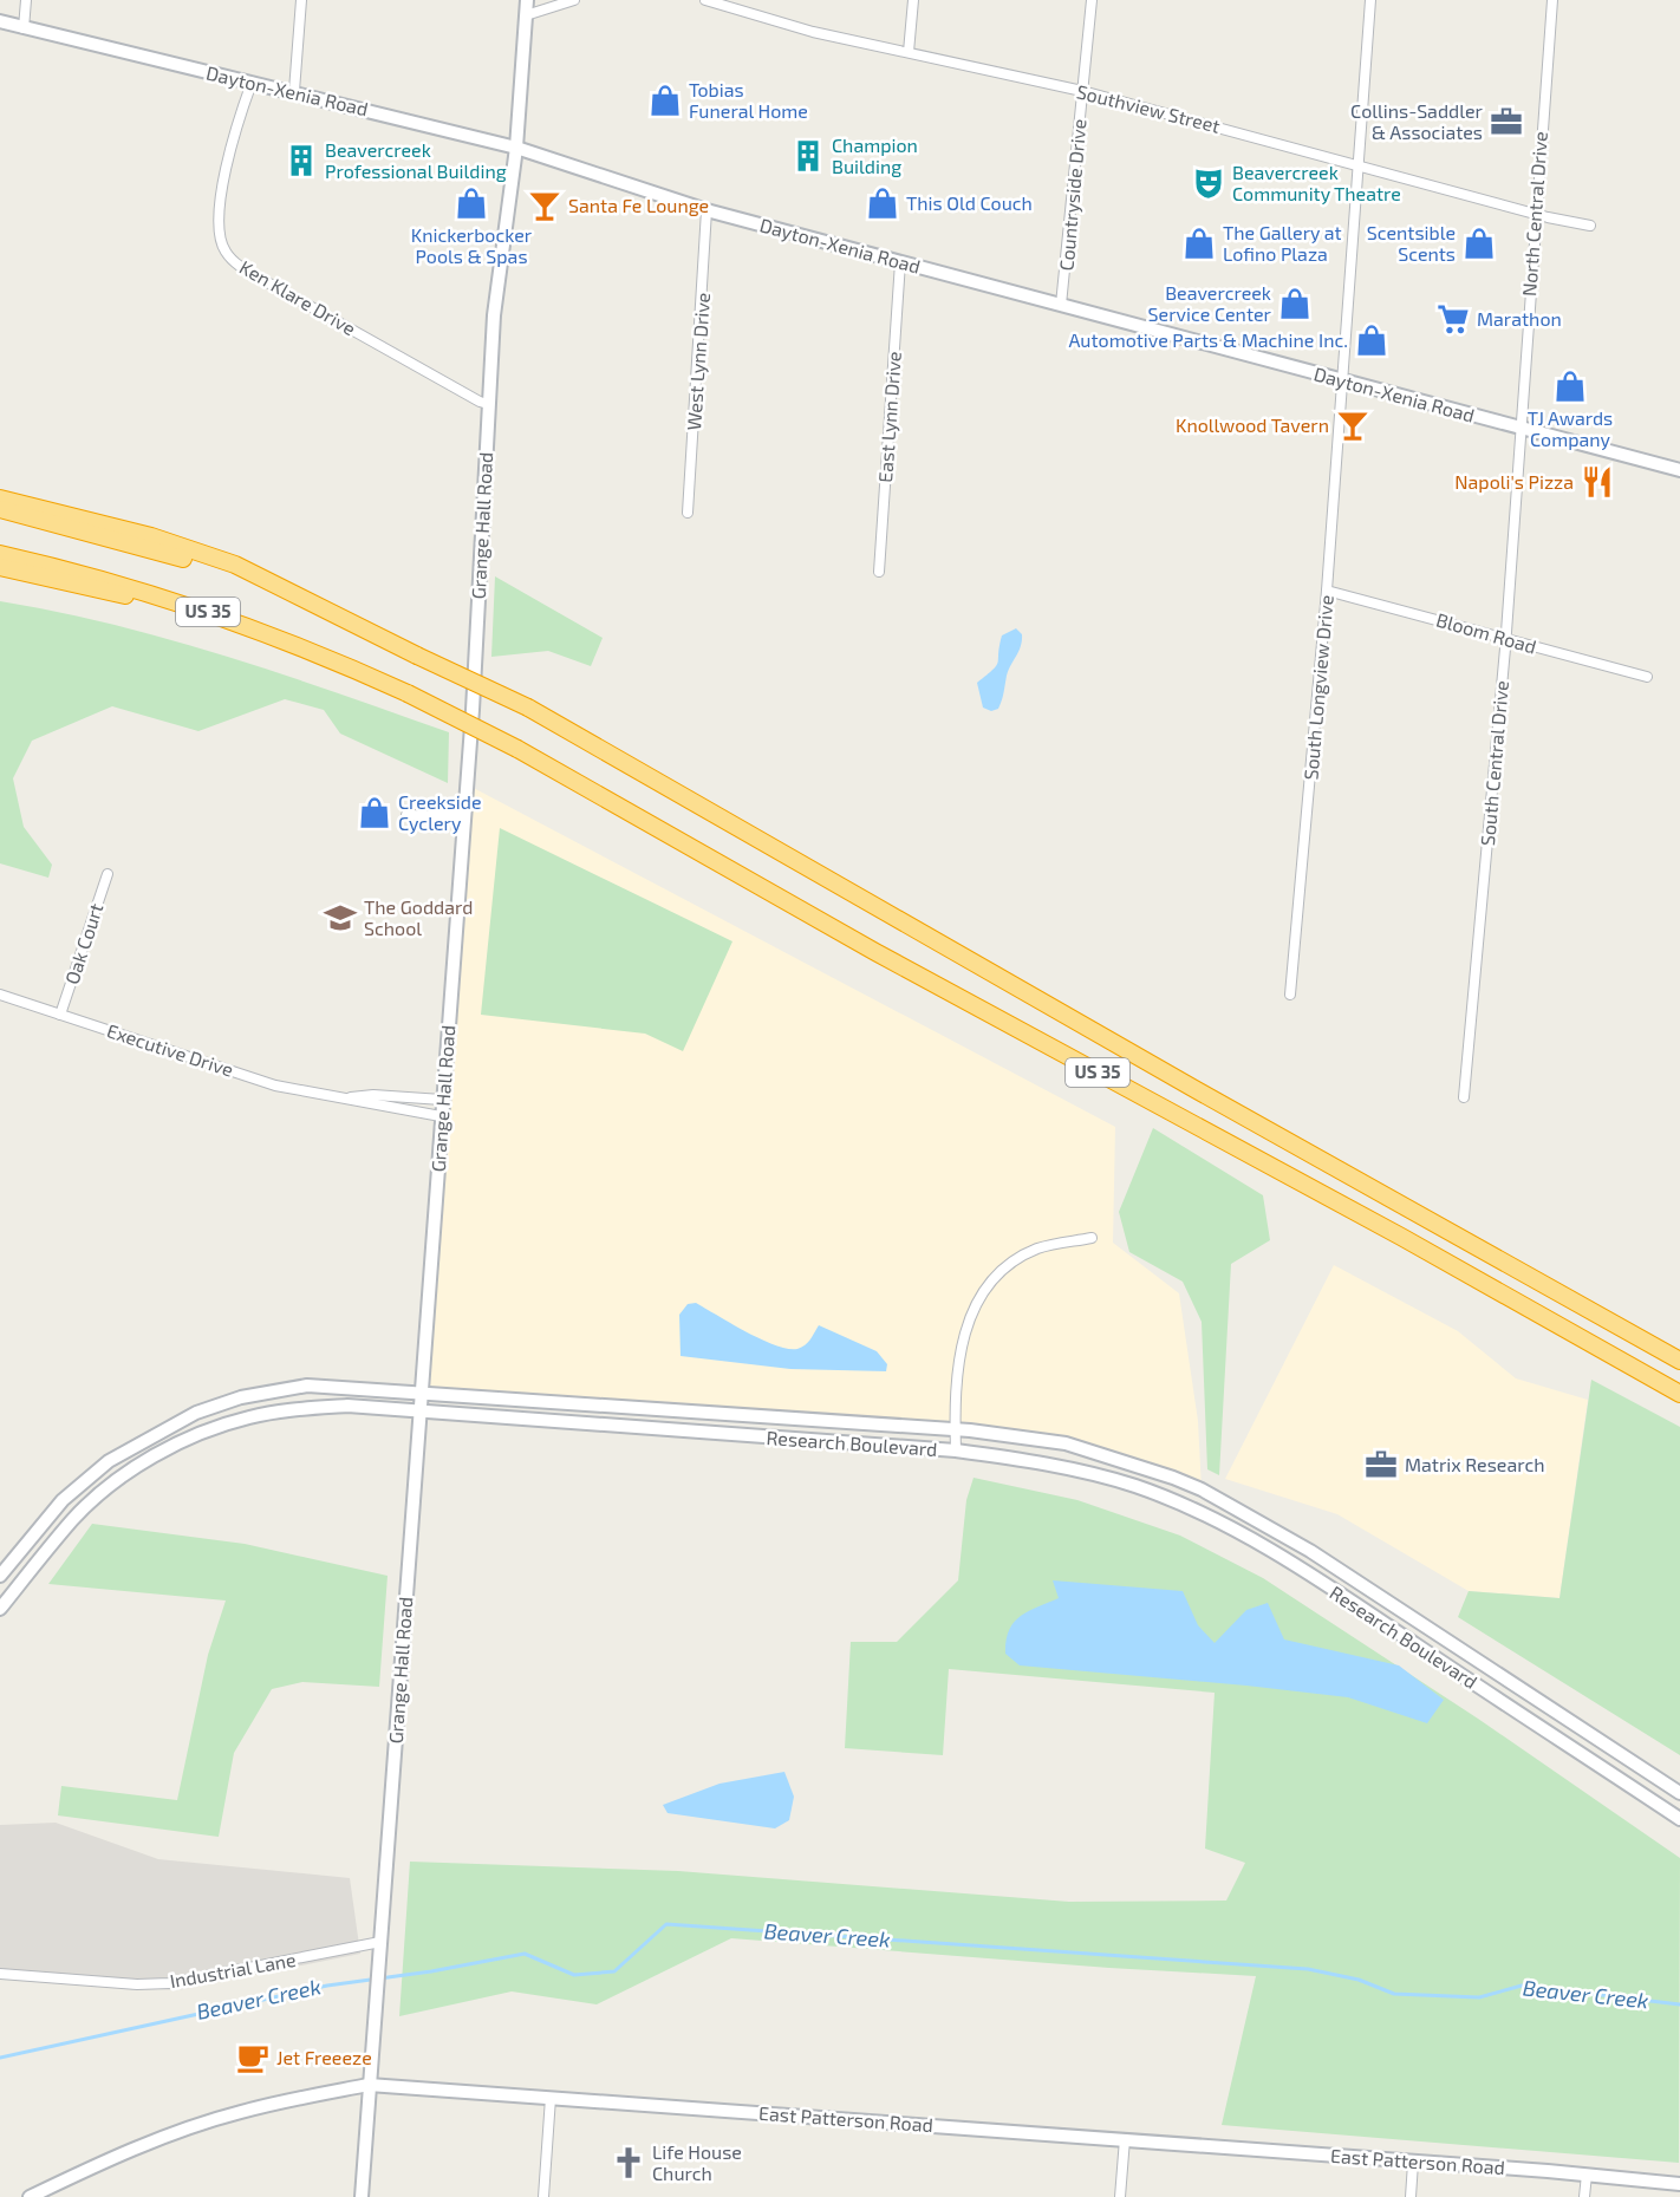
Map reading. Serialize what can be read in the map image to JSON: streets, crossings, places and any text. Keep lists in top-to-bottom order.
{
  "streets": {
    "highway": ["US 35"],
    "main road": [
      "Dayton-Xenia Road",
      "Grange Hall Road",
      "Research Boulevard",
      "East Patterson Road"
    ],
    "street": [
      "Southview Street",
      "Countryside Drive",
      "North Central Drive",
      "Ken Klare Drive",
      "West Lynn Drive",
      "East Lynn Drive",
      "Bloom Road",
      "South Longview Drive",
      "South Central Drive",
      "Oak Court",
      "Executive Drive",
      "Industrial Lane"
    ]
  },
  "crossings": [
    ["Dayton-Xenia Road", "Countryside Drive"],
    ["Dayton-Xenia Road", "North Central Drive"],
    ["Dayton-Xenia Road", "Ken Klare Drive"],
    ["Dayton-Xenia Road", "West Lynn Drive"],
    ["Dayton-Xenia Road", "East Lynn Drive"],
    ["Dayton-Xenia Road", "Grange Hall Road"],
    ["Dayton-Xenia Road", "South Longview Drive"],
    ["Dayton-Xenia Road", "South Central Drive"],
    ["Southview Street", "Countryside Drive"],
    ["Southview Street", "North Central Drive"],
    ["Southview Street", "South Longview Drive"],
    ["North Central Drive", "South Central Drive"],
    ["Ken Klare Drive", "Grange Hall Road"],
    ["Grange Hall Road", "Executive Drive"],
    ["Grange Hall Road", "Research Boulevard"],
    ["Grange Hall Road", "Industrial Lane"],
    ["Grange Hall Road", "East Patterson Road"],
    ["Bloom Road", "South Longview Drive"],
    ["Bloom Road", "South Central Drive"],
    ["Oak Court", "Executive Drive"]
  ],
  "water": ["Beaver Creek"],
  "places": {
    "shop": [
      "Tobias Funeral Home",
      "Knickerbocker Pools & Spas",
      "This Old Couch",
      "The Gallery at Lofino Plaza",
      "Scentsible Scents",
      "Beavercreek Service Center",
      "Automotive Parts & Machine Inc.",
      "TJ Awards Company",
      "Creekside Cyclery"
    ],
    "office": ["Collins-Saddler & Associates", "Matrix Research"],
    "building": ["Champion Building", "Beavercreek Professional Building"],
    "theatre": ["Beavercreek Community Theatre"],
    "bar": ["Santa Fe Lounge", "Knollwood Tavern"],
    "supermarket": ["Marathon"],
    "restaurant": ["Napoli's Pizza"],
    "school or university": ["The Goddard School"],
    "cafe": ["Jet Freeeze"],
    "church": ["Life House Church"]
  }
}
